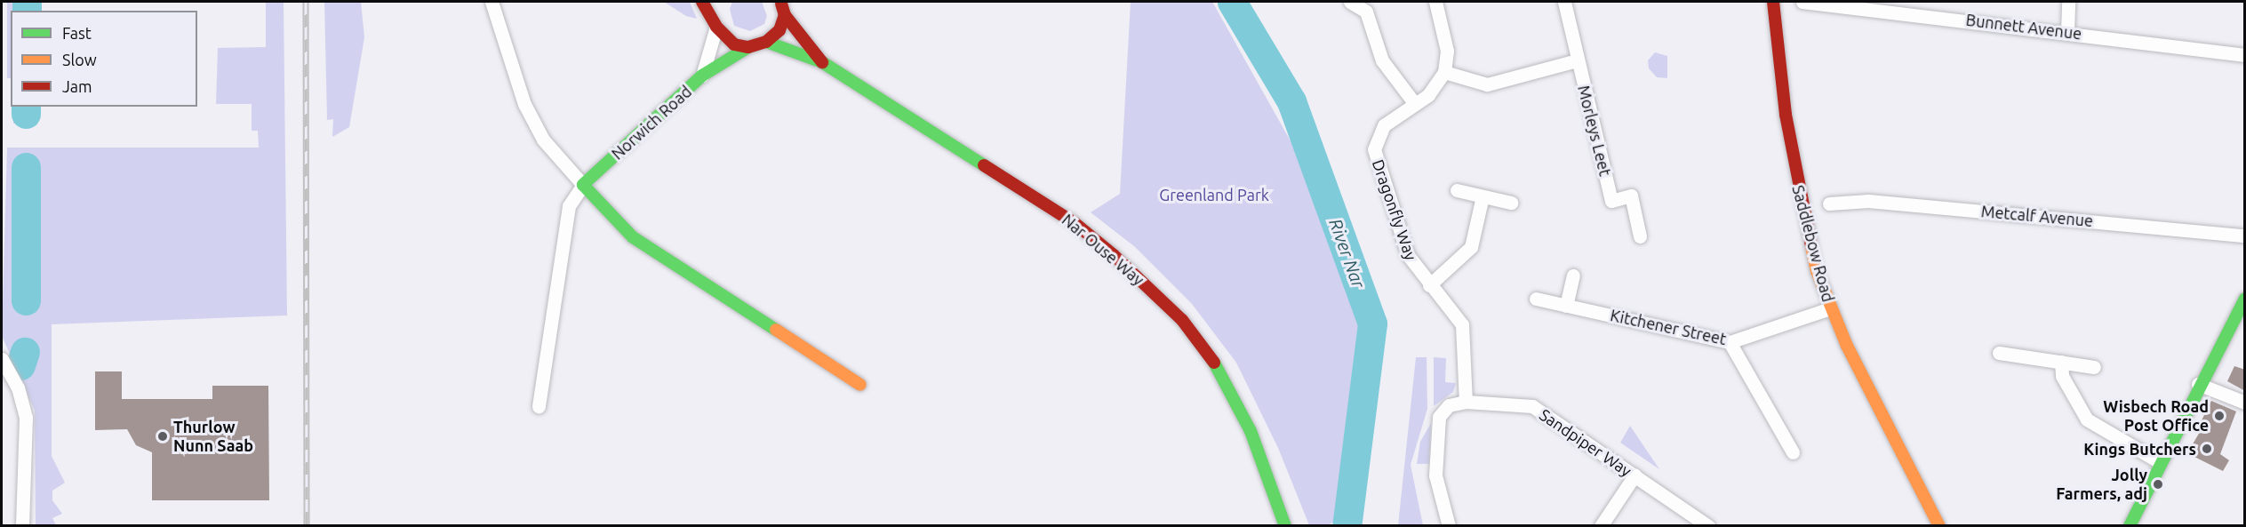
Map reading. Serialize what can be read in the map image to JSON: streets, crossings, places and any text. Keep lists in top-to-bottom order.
{
  "streets": {
    "street": [
      "Bunnett Avenue",
      "Norwich Road",
      "Morleys Leet",
      "Dragonfly Way",
      "Metcalf Avenue",
      "Saddlebow Road",
      "Nar Ouse Way",
      "Kitchener Street",
      "Sandpiper Way"
    ]
  },
  "crossings": [
    ["Dragonfly Way", "Sandpiper Way"],
    ["Saddlebow Road", "Kitchener Street"]
  ],
  "water": ["River Nar"],
  "parks": ["Greenland Park"],
  "places": [
    "Wisbech Road Post Office",
    "Thurlow Nunn Saab",
    "Kings Butchers",
    "Jolly Farmers, adj"
  ],
  "legend": ["Fast", "Slow", "Jam"]
}
